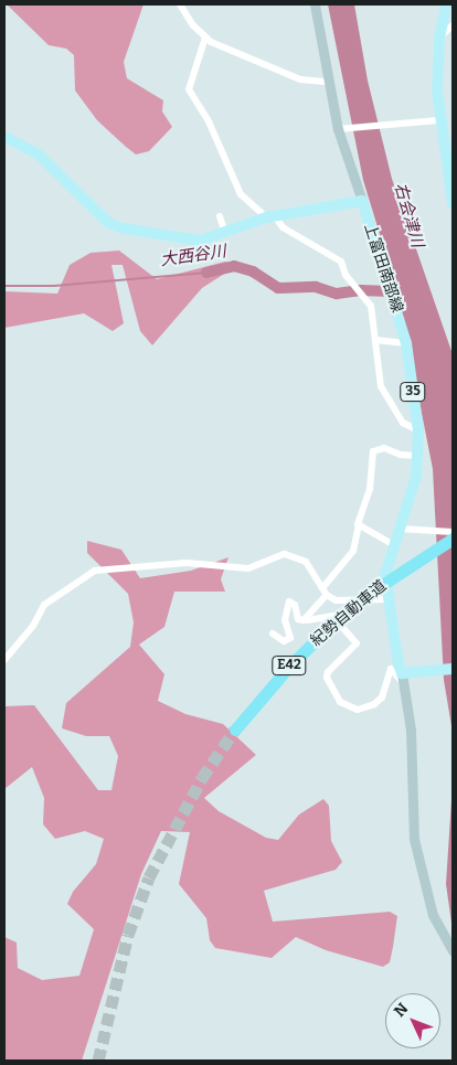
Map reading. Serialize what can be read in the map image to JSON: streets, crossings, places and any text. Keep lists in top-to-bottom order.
{
  "streets": {
    "highway": ["紀勢自動車道", "E42"],
    "main road": ["上富田南部線", "35"]
  },
  "water": ["右会津川", "大西谷川"],
  "north": "top left"
}
